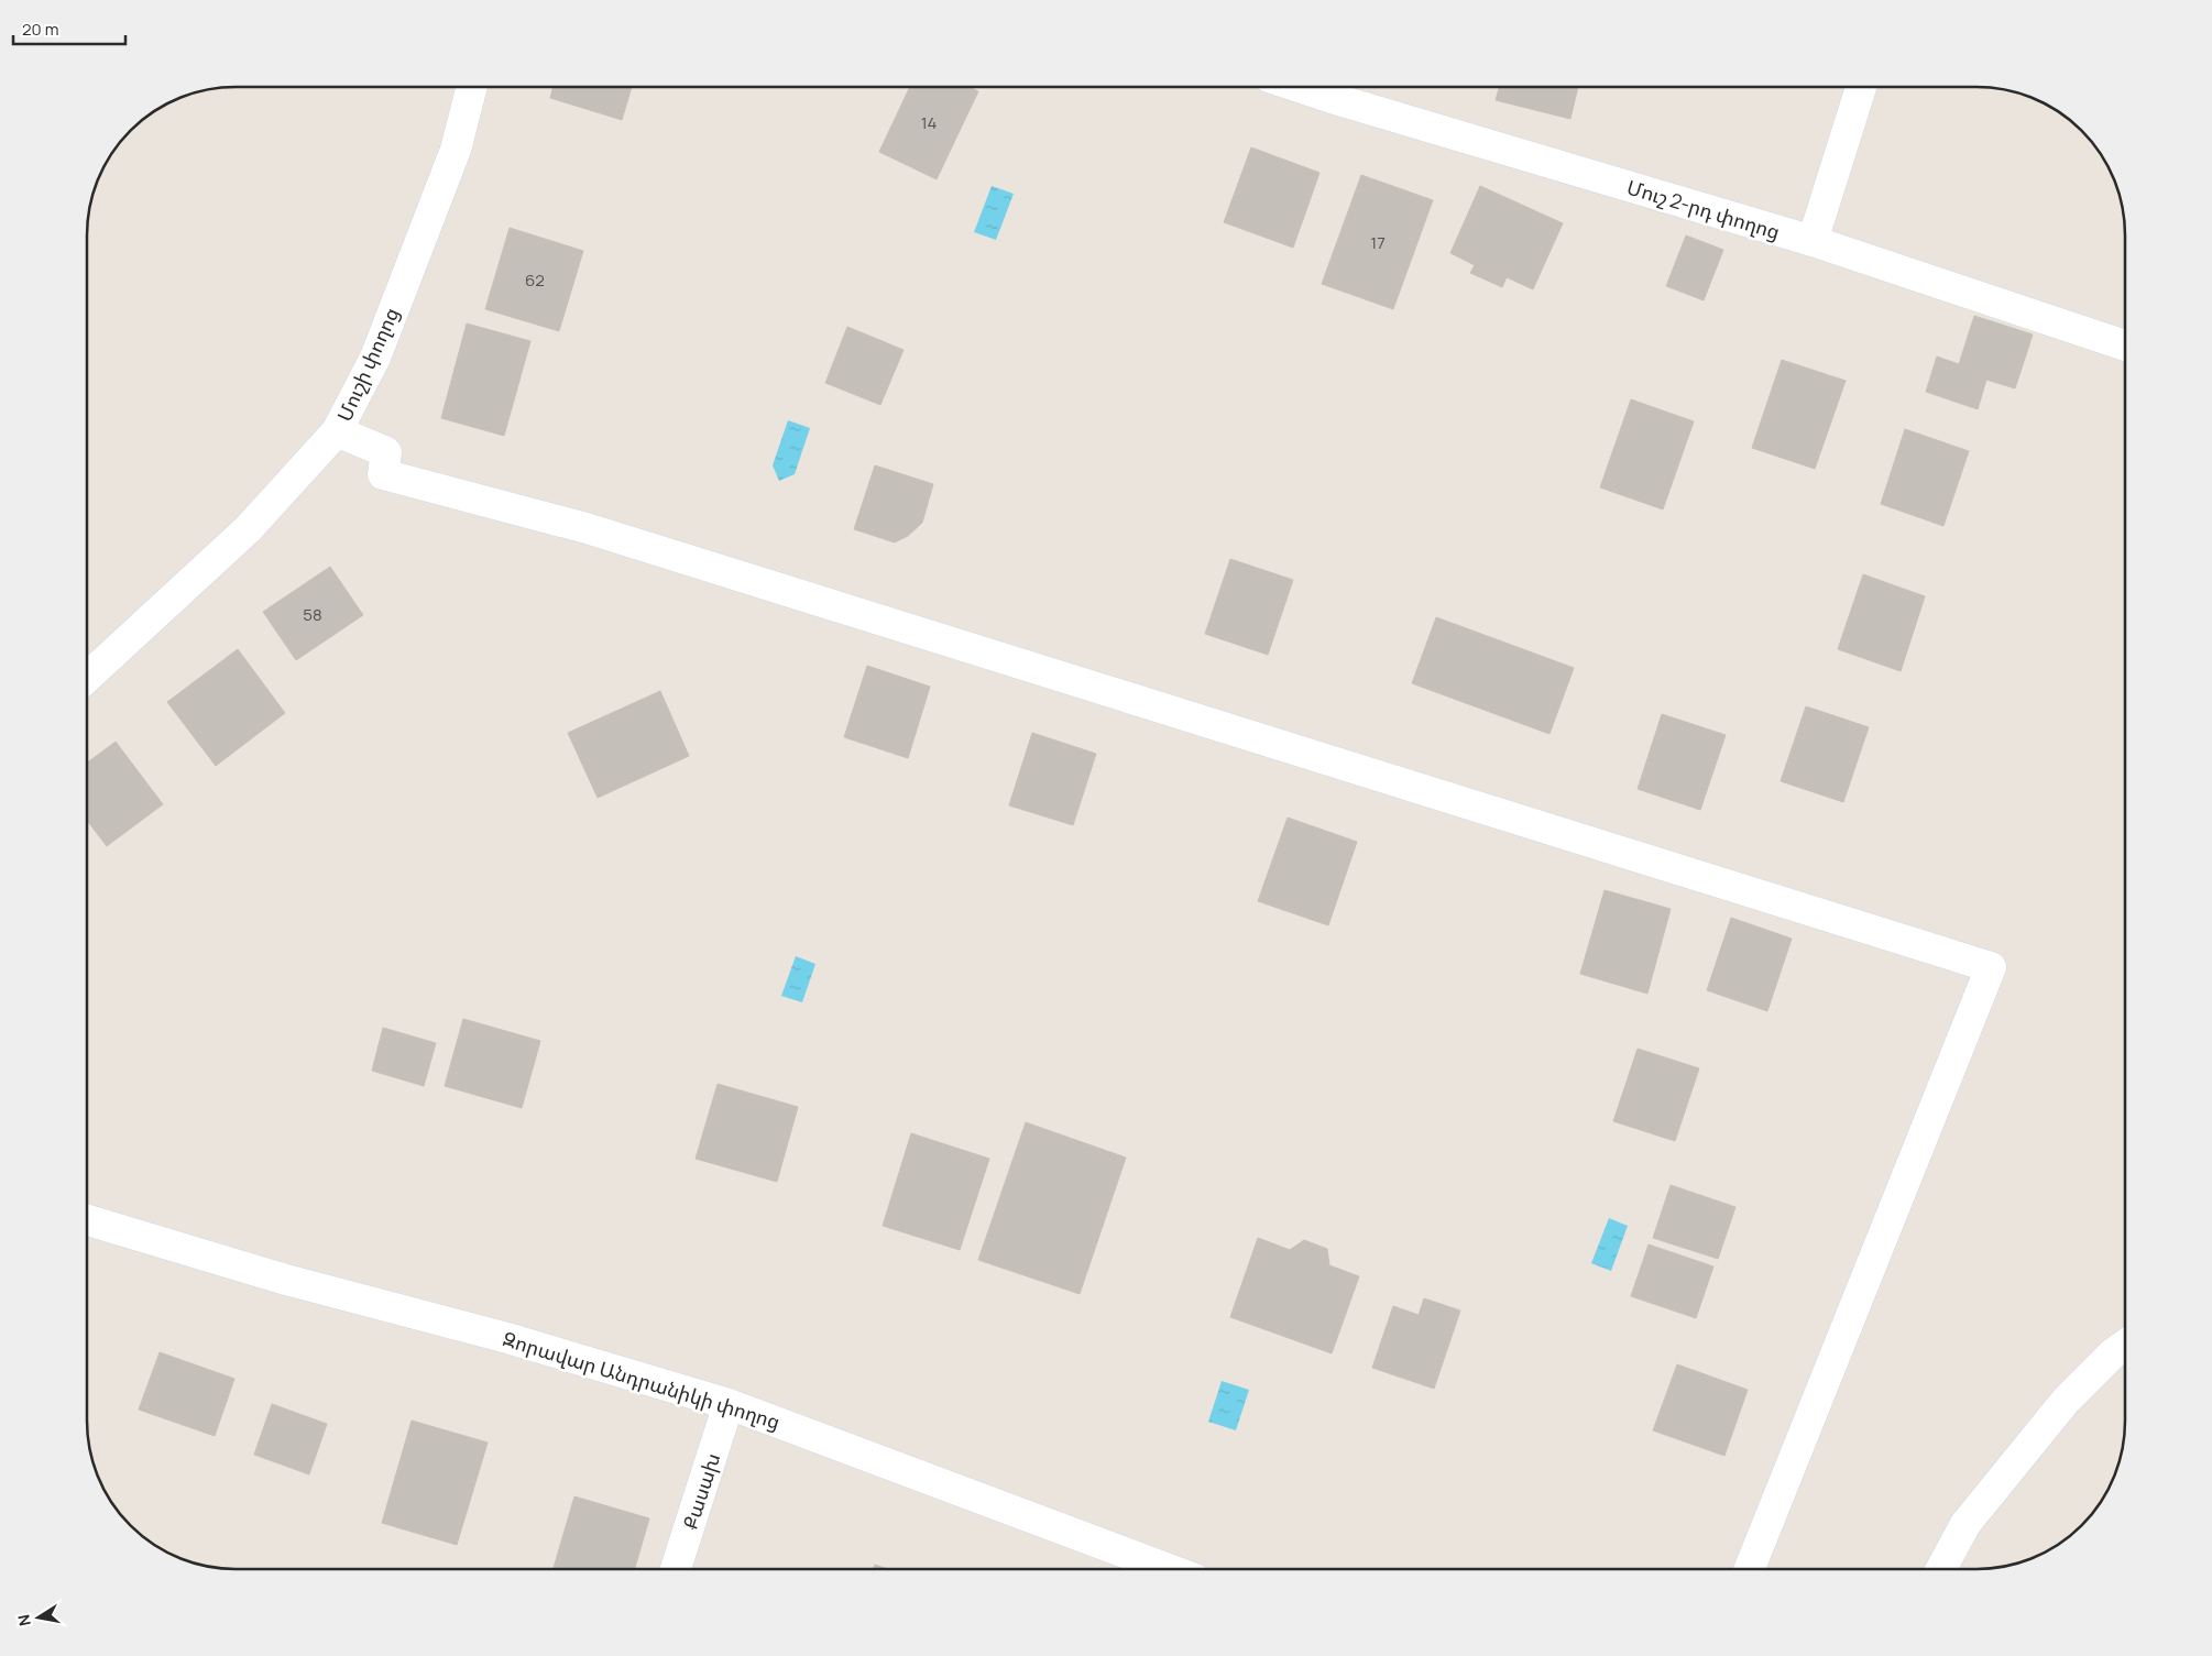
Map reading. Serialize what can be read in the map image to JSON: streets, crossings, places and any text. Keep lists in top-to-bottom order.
{
  "streets": {
    "street": [
      "Մուշ 2-րդ փողոց",
      "Մուշի փողոց",
      "Զորավար Անդրանիկի փողոց",
      "Քասախ"
    ]
  },
  "crossings": [
    ["Զորավար Անդրանիկի փողոց", "Քասախ"]
  ],
  "house_numbers": [
    "14",
    "17",
    "62",
    "58"
  ],
  "scale_bar": "20 m",
  "north": "left"
}
